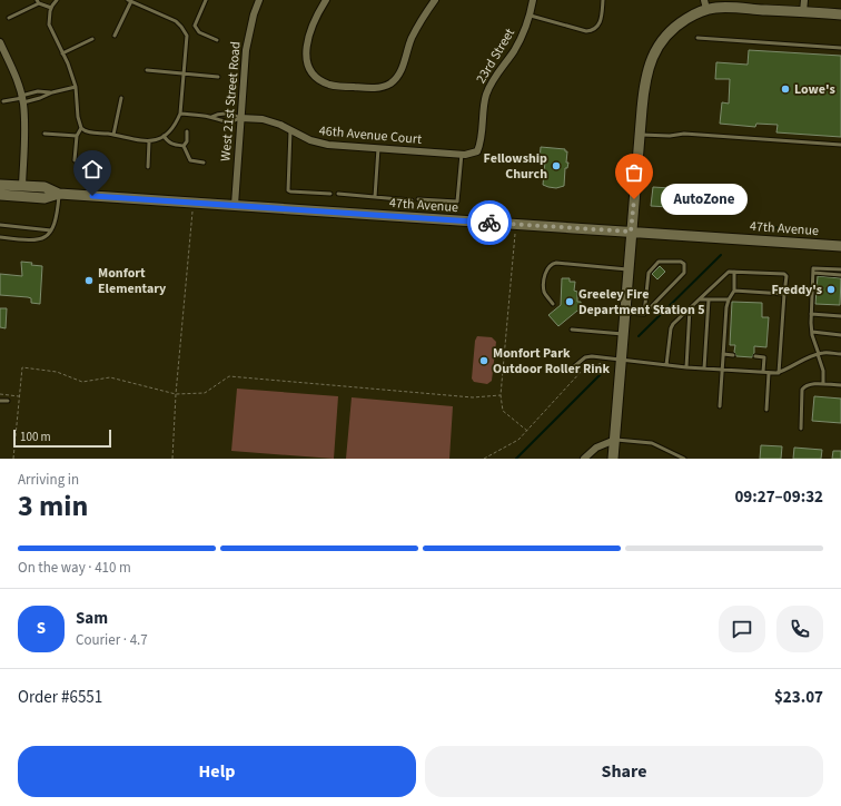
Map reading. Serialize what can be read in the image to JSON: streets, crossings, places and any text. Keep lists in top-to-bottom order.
{
  "streets": {
    "main road": ["47th Avenue"],
    "street": ["23rd Street", "West 21st Street Road", "46th Avenue Court"]
  },
  "crossings": [
    ["23rd Street", "46th Avenue Court"],
    ["West 21st Street Road", "46th Avenue Court"],
    ["West 21st Street Road", "47th Avenue"]
  ],
  "places": [
    "Lowe's",
    "Fellowship Church",
    "AutoZone",
    "Monfort Elementary",
    "Freddy's",
    "Greeley Fire Department Station 5",
    "Monfort Park Outdoor Roller Rink"
  ],
  "scale_bar": "100 m",
  "page": {
    "bubble": "AutoZone",
    "scale": "100 m",
    "heading": ["3 min", "Arriving in", "09:27–09:32"],
    "panel": [
      "Sam",
      "Courier · 4.7",
      "Order #6551",
      "$23.07"
    ],
    "bar": "On the way · 410 m",
    "round": "S",
    "buttons": ["Help", "Share"]
  }
}
